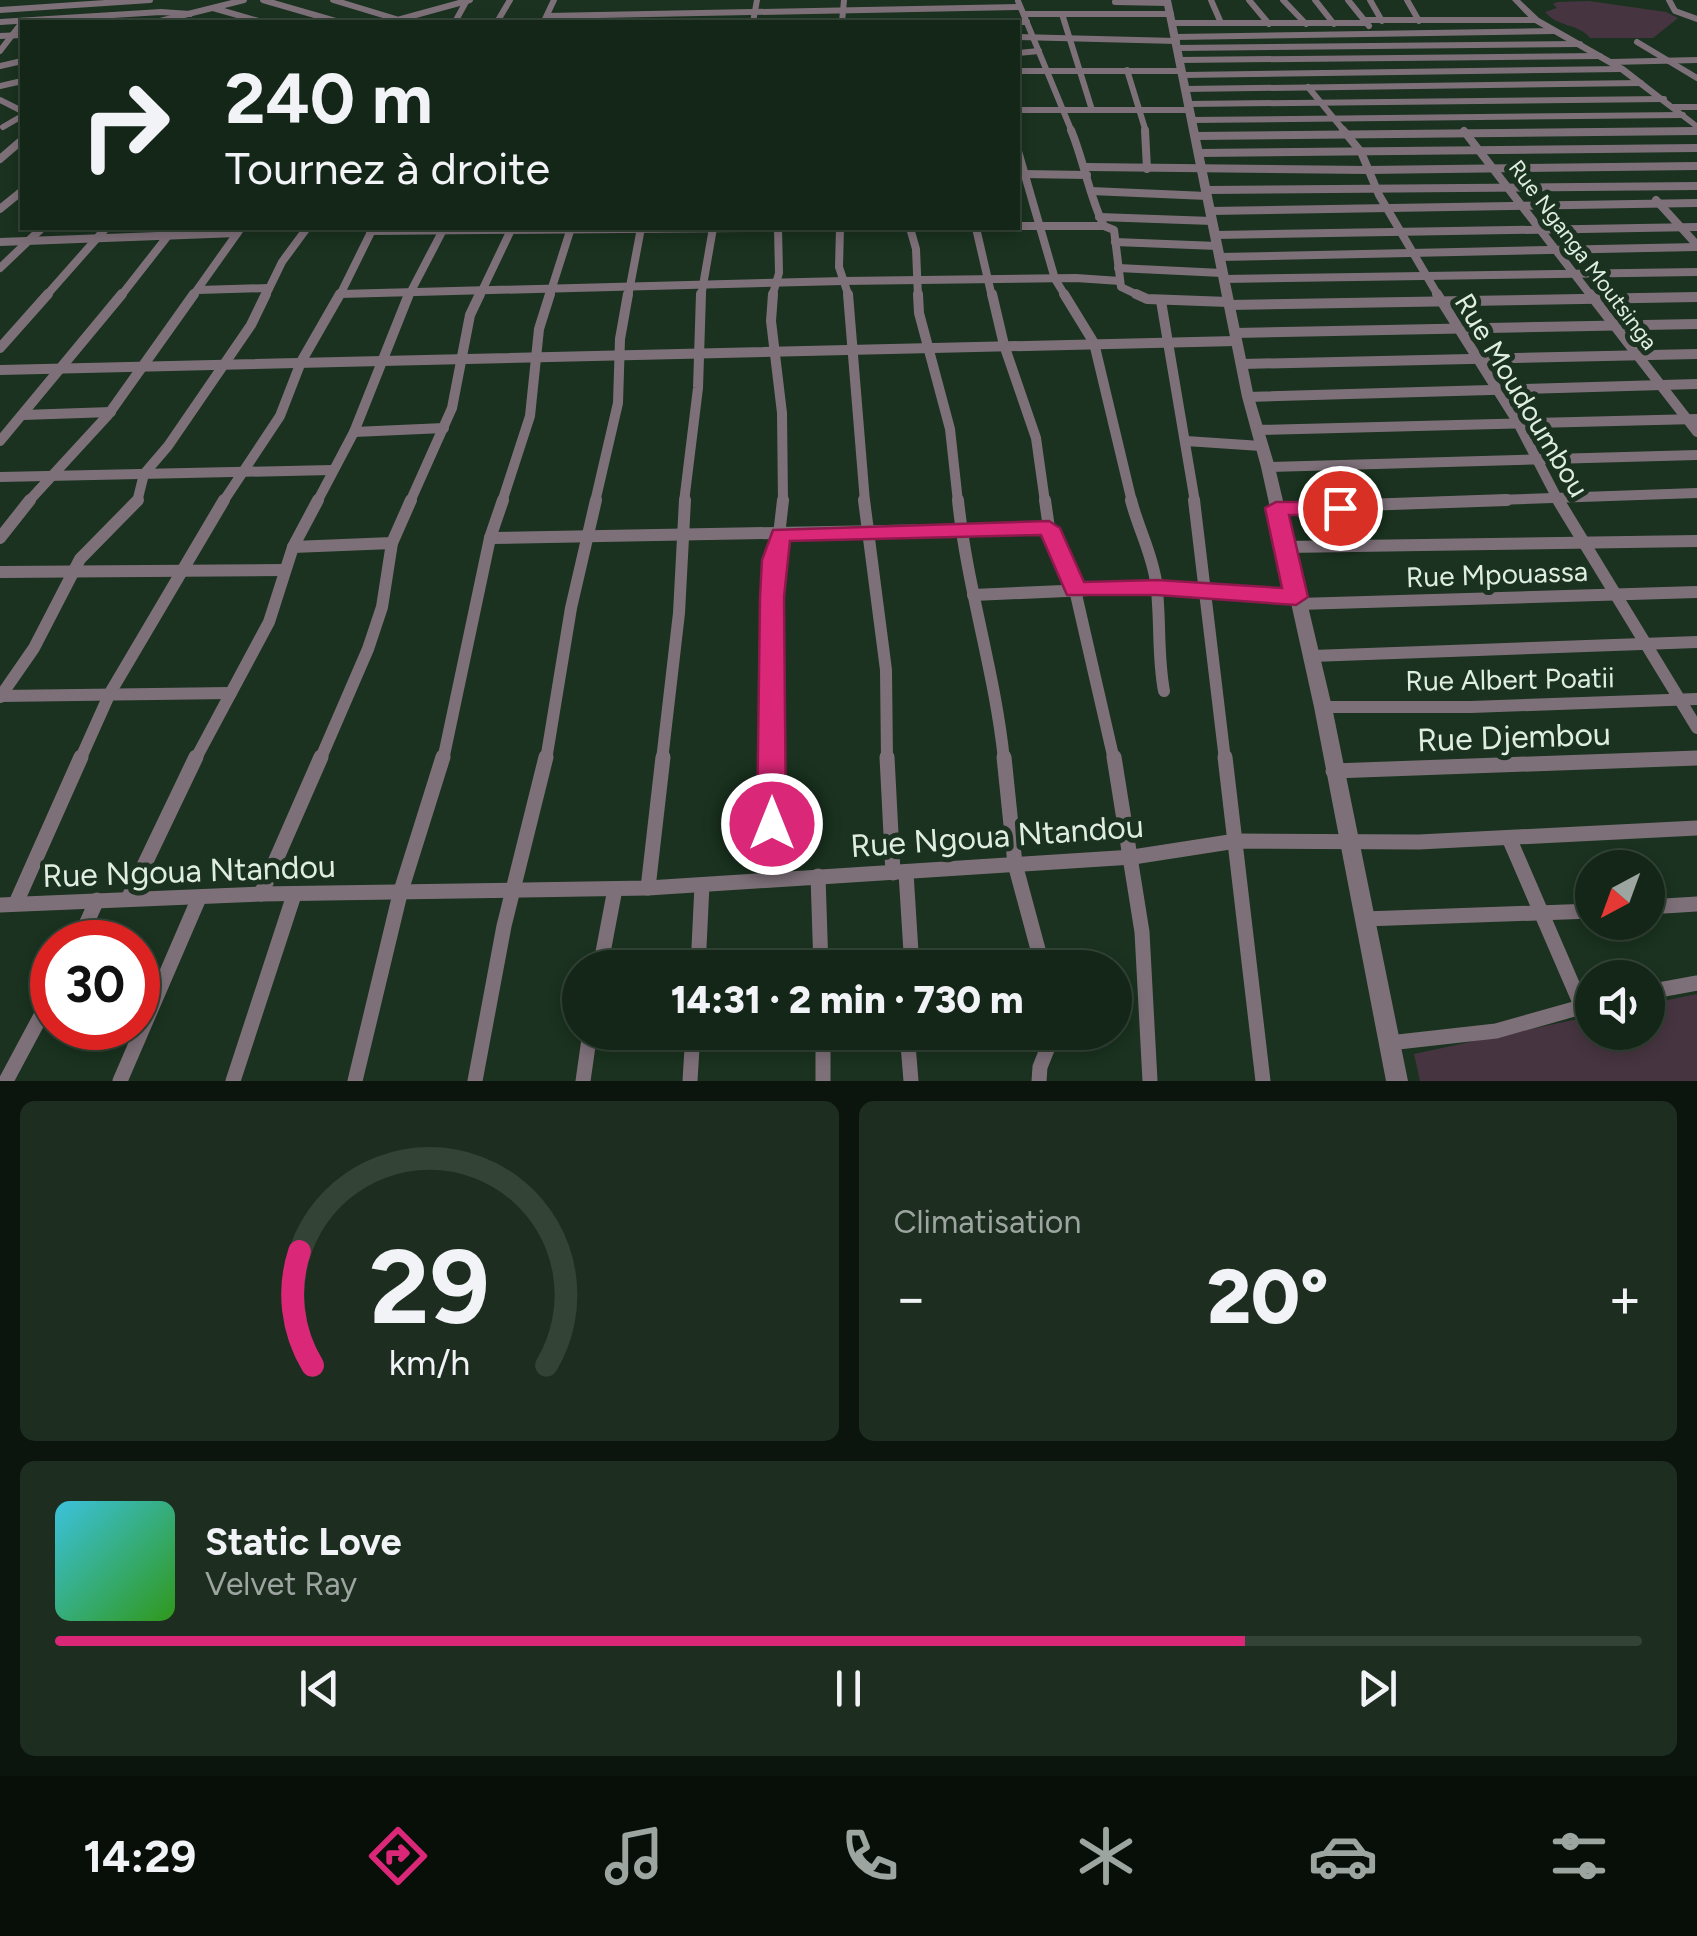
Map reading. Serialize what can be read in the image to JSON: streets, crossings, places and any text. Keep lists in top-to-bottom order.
{
  "streets": {
    "street": [
      "Rue Nganga Moutsinga",
      "Rue Moudoumbou",
      "Rue Mpouassa",
      "Rue Albert Poatii",
      "Rue Djembou",
      "Rue Ngoua Ntandou"
    ]
  },
  "crossings": [
    ["Rue Moudoumbou", "Rue Mpouassa"],
    ["Rue Moudoumbou", "Rue Albert Poatii"]
  ],
  "north": "bottom left",
  "page": {
    "turn": ["240 m", "Tournez à droite"],
    "limit": "30",
    "trip": "14:31 · 2 min · 730 m",
    "tile": "Climatisation",
    "heat": ["−", "20°", "+"],
    "song": ["Static Love", "Velvet Ray"],
    "tabs": "14:29",
    "gauge": ["29", "km/h"]
  }
}
